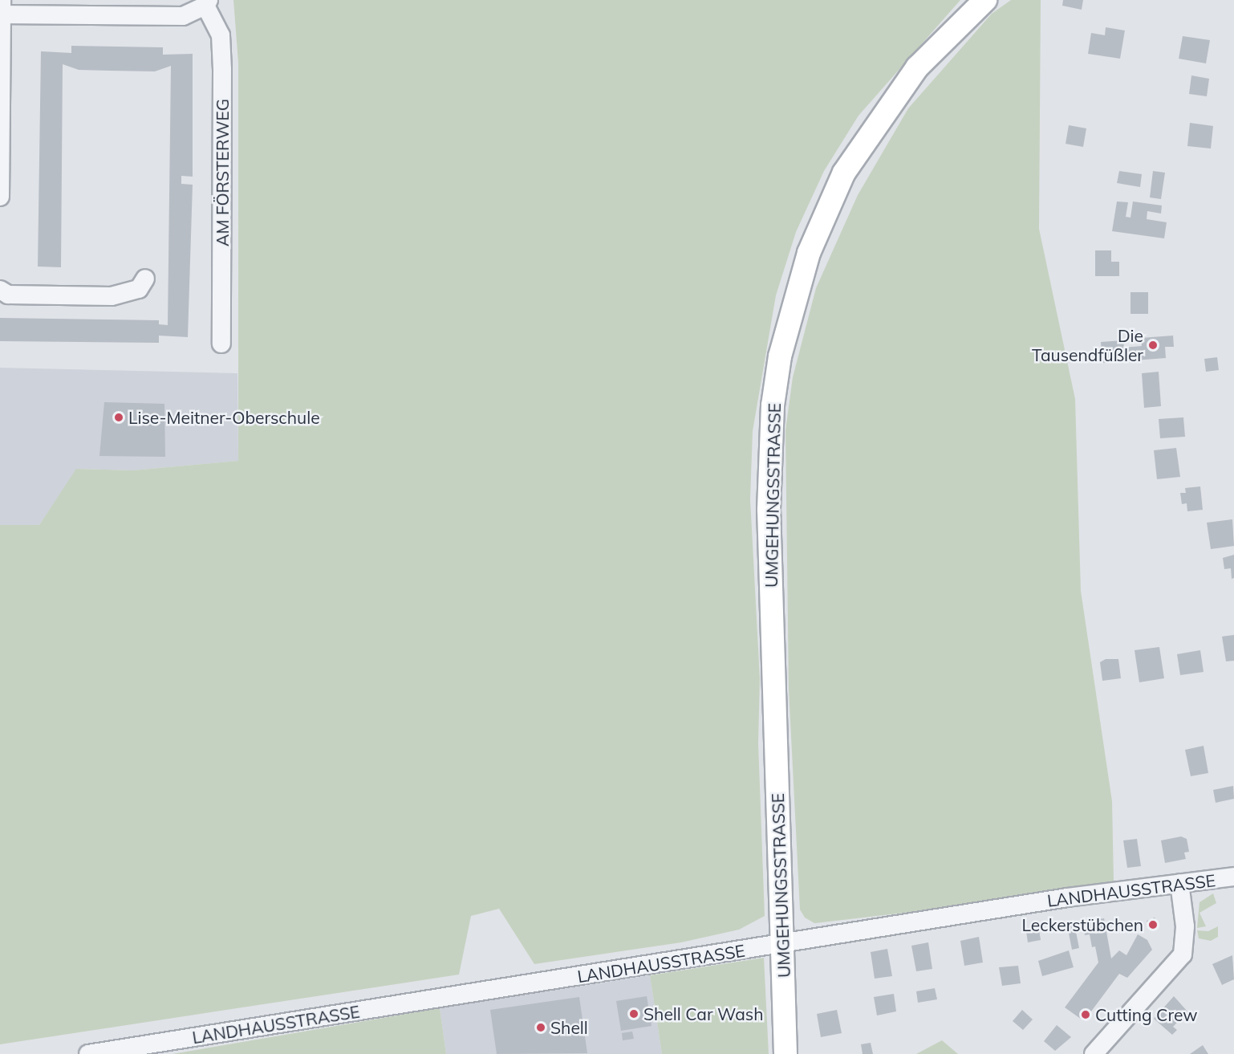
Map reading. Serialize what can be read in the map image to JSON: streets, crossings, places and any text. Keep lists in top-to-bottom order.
{
  "streets": {
    "main road": ["UMGEHUNGSSTRASSE"],
    "street": ["AM FÖRSTERWEG", "LANDHAUSSTRASSE"]
  },
  "crossings": [
    ["UMGEHUNGSSTRASSE", "LANDHAUSSTRASSE"]
  ],
  "places": [
    "Die Tausendfüßler",
    "Lise-Meitner-Oberschule",
    "Leckerstübchen",
    "Shell Car Wash",
    "Cutting Crew",
    "Shell"
  ]
}
